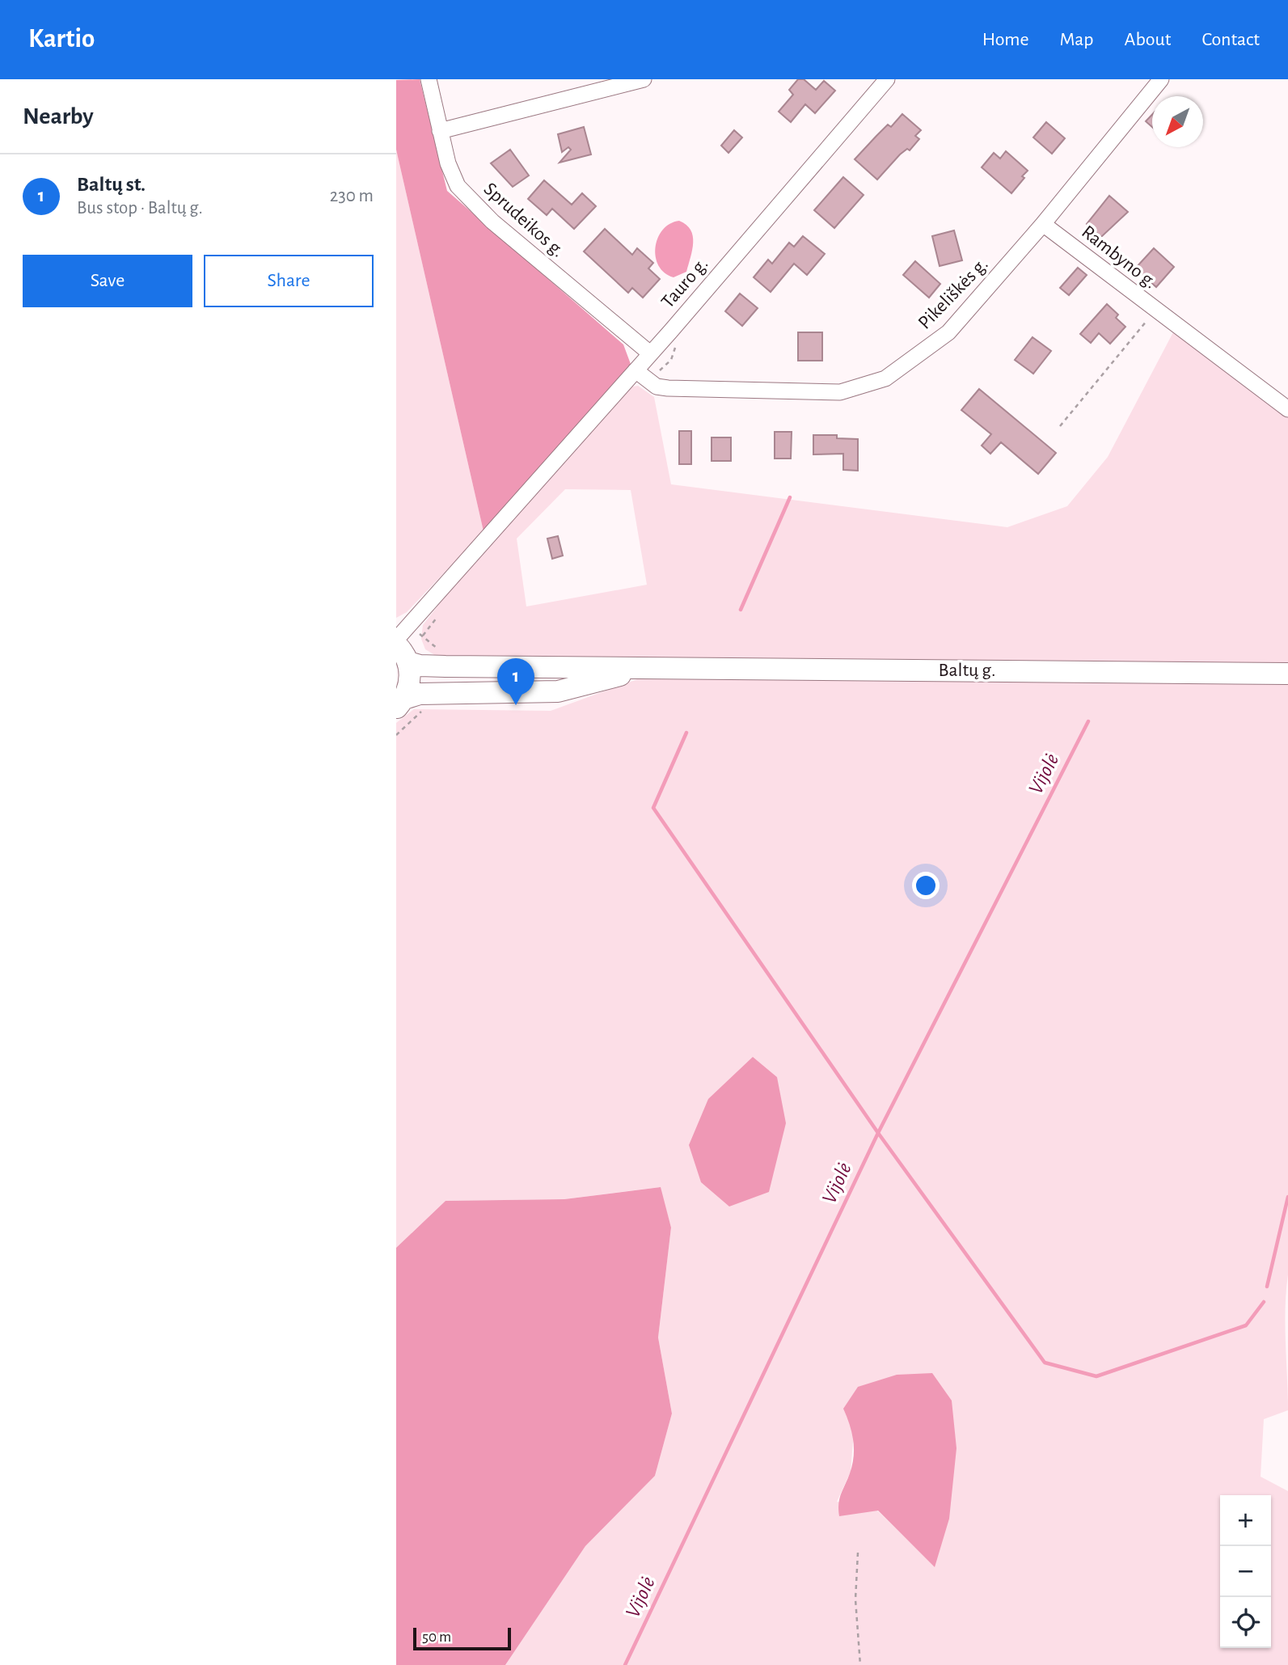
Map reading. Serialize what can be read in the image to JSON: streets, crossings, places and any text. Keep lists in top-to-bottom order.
{
  "streets": {
    "main road": ["Baltų g."],
    "street": [
      "Sprudeikos g.",
      "Rambyno g.",
      "Tauro g.",
      "Pikeliškės g."
    ]
  },
  "crossings": [
    ["Sprudeikos g.", "Tauro g."],
    ["Rambyno g.", "Pikeliškės g."],
    ["Tauro g.", "Pikeliškės g."]
  ],
  "water": ["Vijolė"],
  "scale_bar": "50 m",
  "north": "bottom left",
  "page": {
    "header": "Kartio",
    "nav": [
      "Home",
      "Map",
      "About",
      "Contact"
    ],
    "heading": "Nearby",
    "list": [
      {
        "mark": "1",
        "name": "Baltų st.",
        "note": "Bus stop · Baltų g.",
        "value": "230 m"
      }
    ],
    "buttons": ["Save", "Share"],
    "pins": "1",
    "map_buttons": ["+", "−"],
    "scale": "50 m"
  }
}
